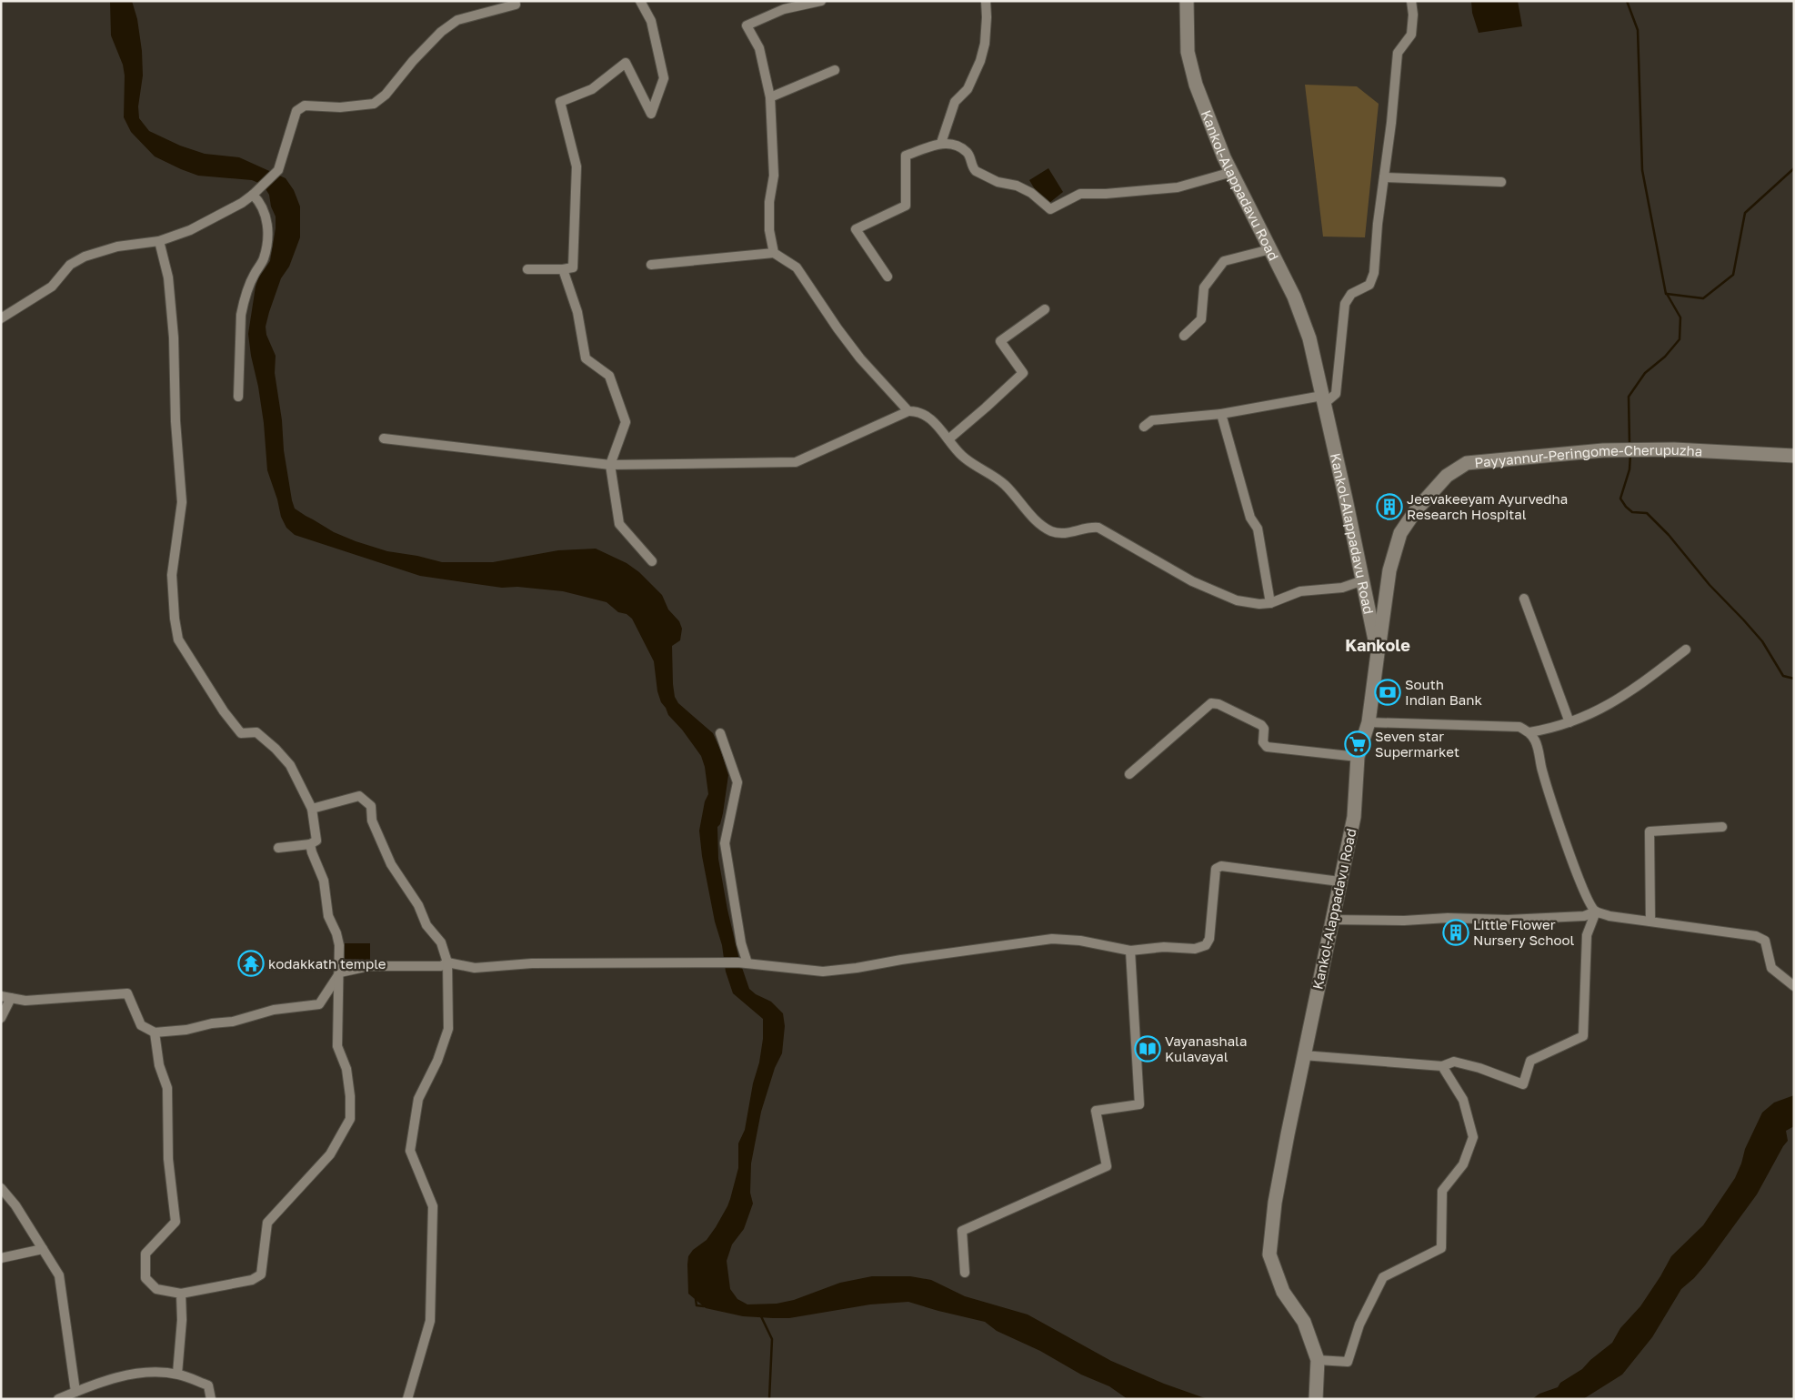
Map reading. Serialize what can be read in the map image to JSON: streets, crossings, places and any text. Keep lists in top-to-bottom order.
{
  "streets": {
    "main road": ["Kankol-Alappadavu Road", "Payyannur-Peringome-Cherupuzha"]
  },
  "crossings": [
    ["Kankol-Alappadavu Road", "Payyannur-Peringome-Cherupuzha"]
  ],
  "districts": ["Kankole"],
  "places": {
    "building": ["Jeevakeeyam Ayurvedha Research Hospital", "Little Flower Nursery School"],
    "bank": ["South Indian Bank"],
    "supermarket": ["Seven star Supermarket"],
    "temple": ["kodakkath temple"],
    "library": ["Vayanashala Kulavayal"]
  }
}
